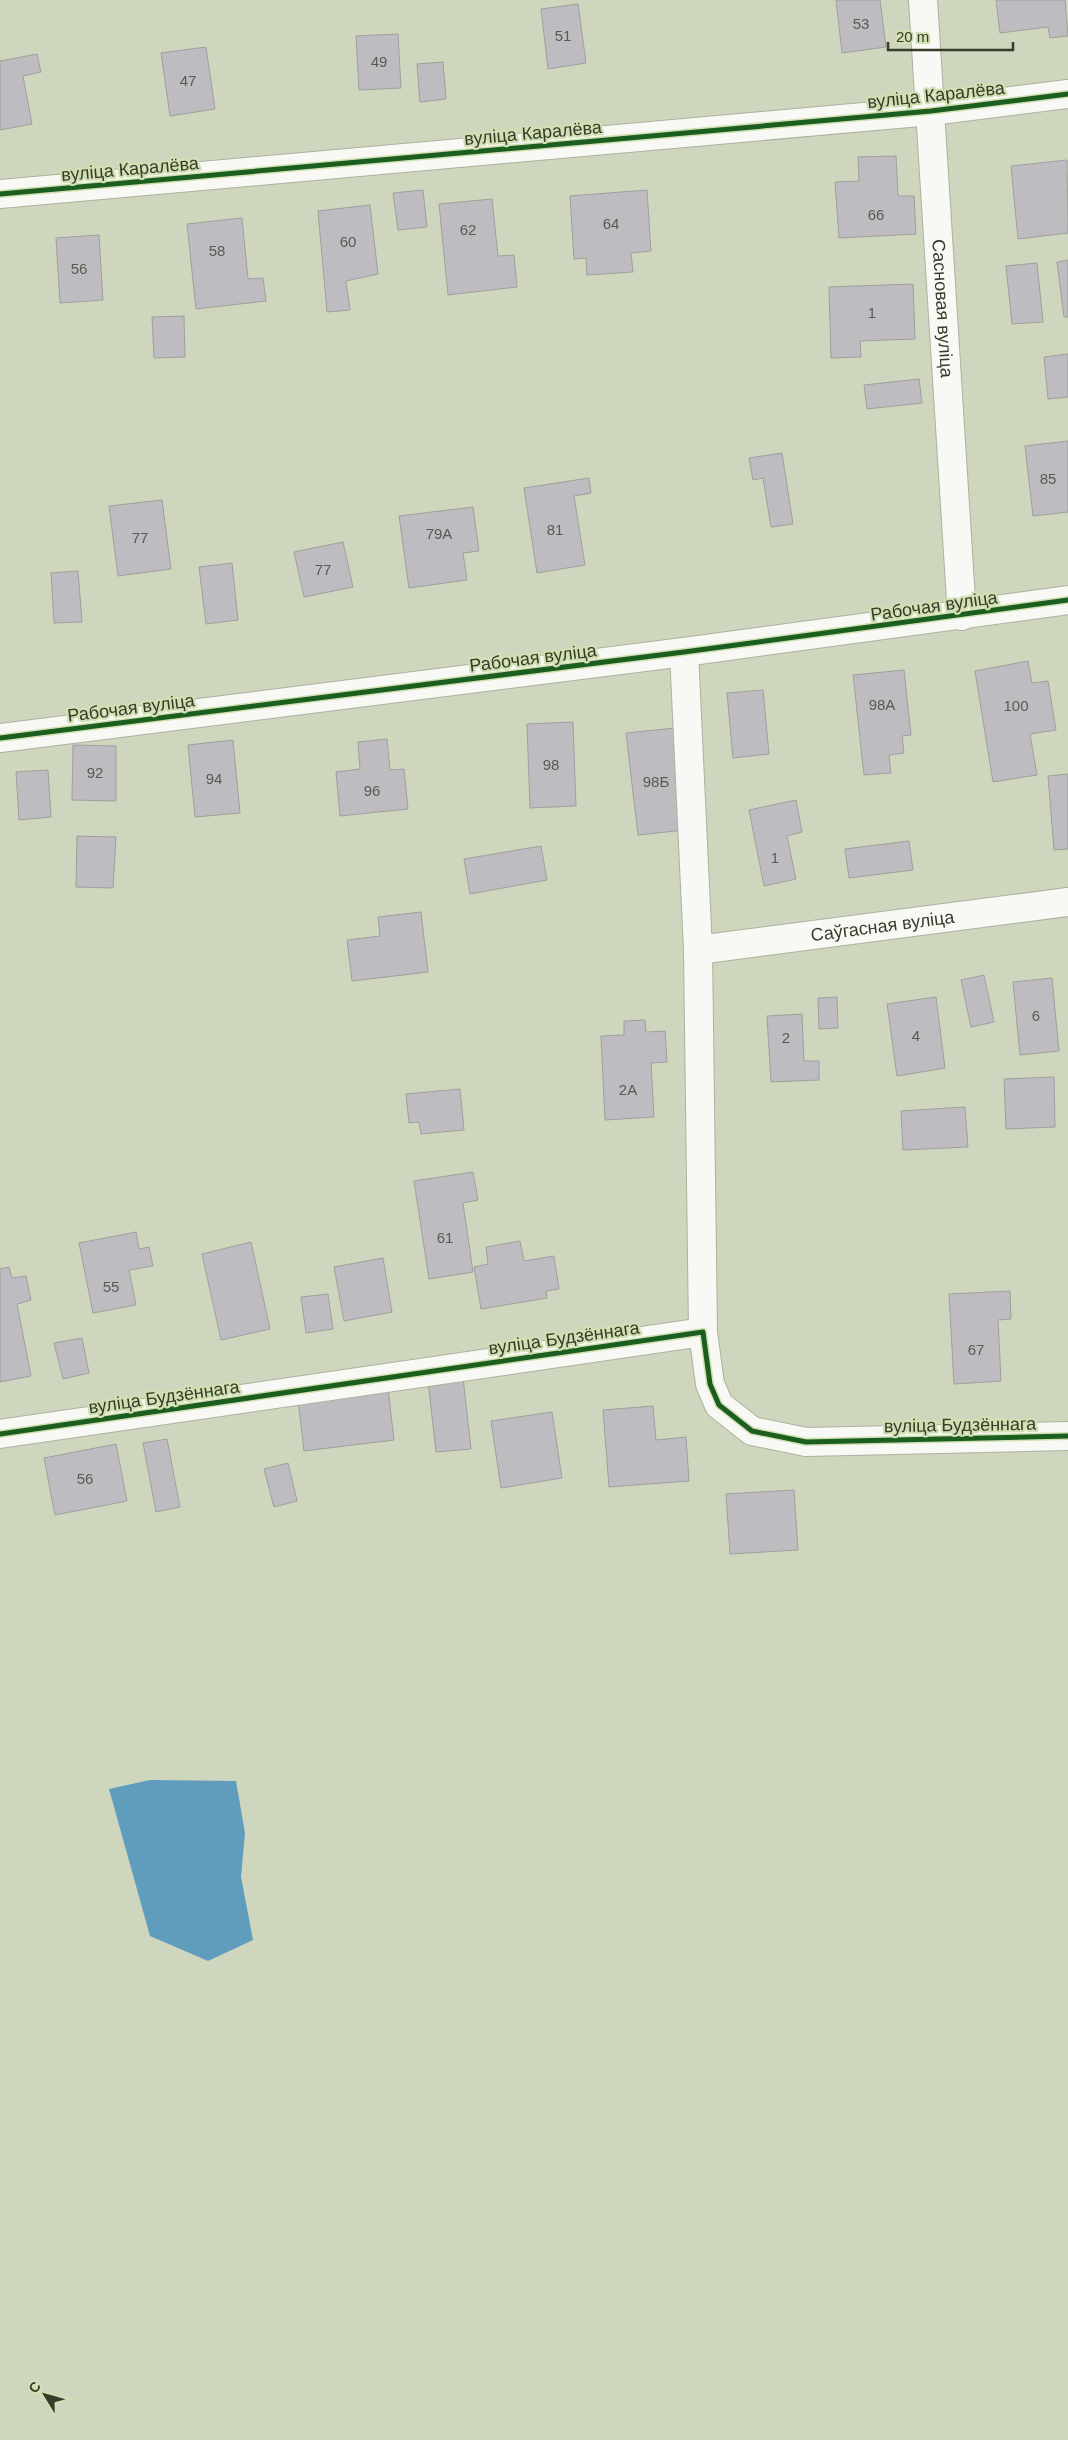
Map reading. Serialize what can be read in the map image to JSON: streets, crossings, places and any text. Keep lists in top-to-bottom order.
{
  "streets": {
    "street": [
      "вуліца Каралёва",
      "Сасновая вуліца",
      "Рабочая вуліца",
      "Саўгасная вуліца",
      "вуліца Будзённага"
    ]
  },
  "crossings": [
    ["вуліца Каралёва", "Сасновая вуліца"],
    ["Сасновая вуліца", "Рабочая вуліца"]
  ],
  "house_numbers": [
    "53",
    "51",
    "49",
    "47",
    "66",
    "64",
    "62",
    "60",
    "58",
    "56",
    "1",
    "85",
    "81",
    "79А",
    "77",
    "77",
    "98А",
    "100",
    "98",
    "92",
    "94",
    "98Б",
    "96",
    "1",
    "6",
    "4",
    "2",
    "2А",
    "61",
    "55",
    "67",
    "56"
  ],
  "scale_bar": "20 m",
  "north": "top left"
}
